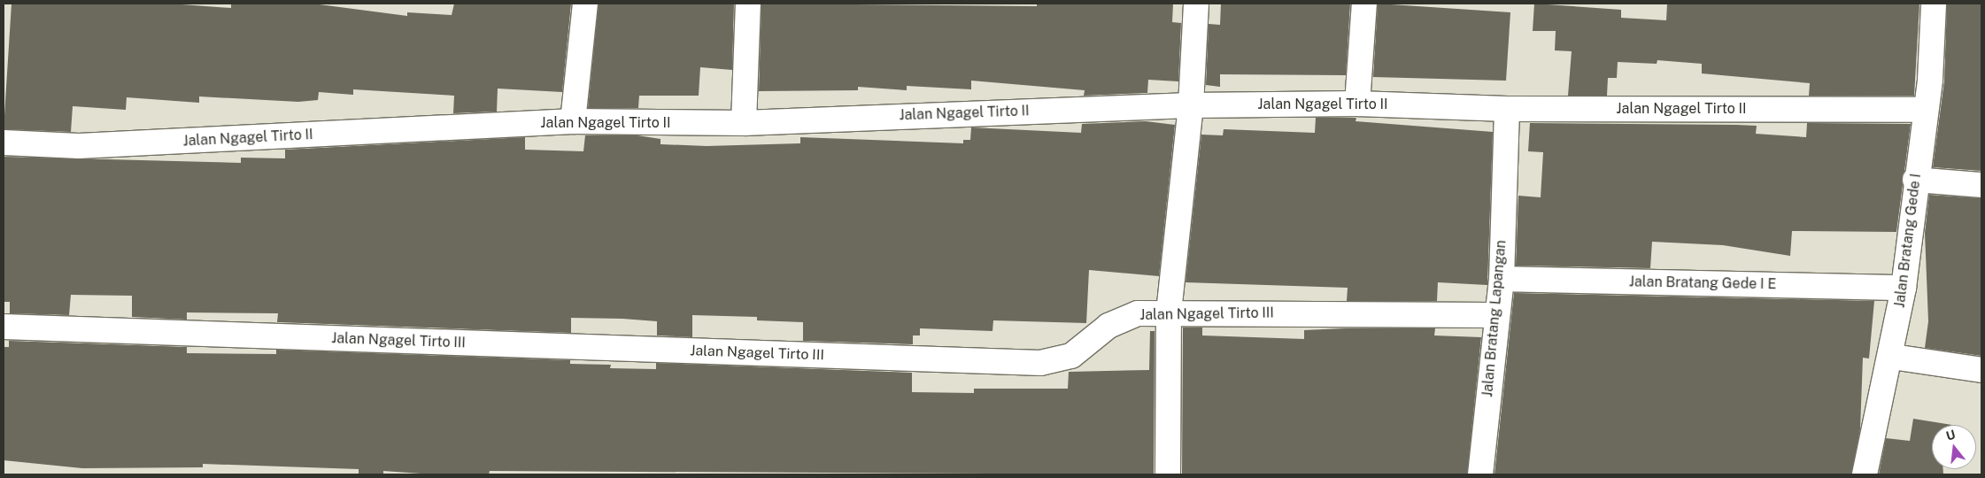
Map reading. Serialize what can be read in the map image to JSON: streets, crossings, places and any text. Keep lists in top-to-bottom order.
{
  "streets": {
    "street": [
      "Jalan Ngagel Tirto II",
      "Jalan Bratang Gede I",
      "Jalan Bratang Gede I E",
      "Jalan Ngagel Tirto III",
      "Jalan Bratang Lapangan"
    ]
  },
  "crossings": [
    ["Jalan Ngagel Tirto II", "Jalan Bratang Gede I"],
    ["Jalan Ngagel Tirto II", "Jalan Bratang Lapangan"],
    ["Jalan Bratang Gede I", "Jalan Bratang Gede I E"],
    ["Jalan Bratang Gede I E", "Jalan Bratang Lapangan"],
    ["Jalan Ngagel Tirto III", "Jalan Bratang Lapangan"]
  ],
  "north": "top"
}
